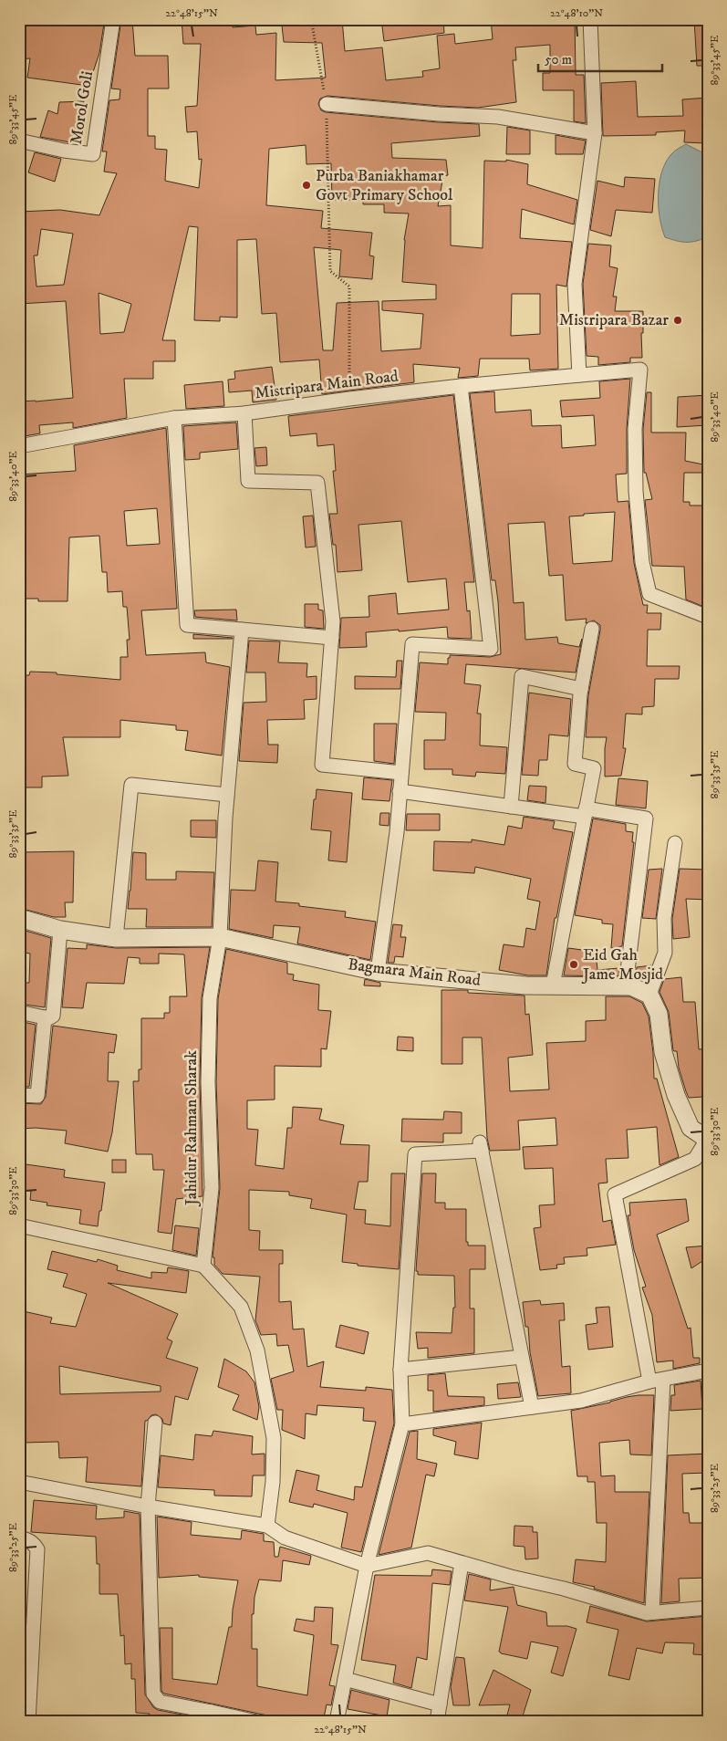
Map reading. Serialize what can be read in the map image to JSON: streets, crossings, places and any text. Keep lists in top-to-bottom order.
{
  "streets": {
    "street": [
      "Morol Goli",
      "Mistripara Main Road",
      "Bagmara Main Road",
      "Jahidur Rahman Sharak"
    ]
  },
  "crossings": [
    ["Bagmara Main Road", "Jahidur Rahman Sharak"]
  ],
  "places": ["Purba Baniakhamar Govt Primary School", "Mistripara Bazar", "Eid Gah Jame Mosjid"],
  "scale_bar": "50 m",
  "coordinates": [
    "22°48'15\"N",
    "22°48'10\"N",
    "89°33'45\"E",
    "89°33'40\"E",
    "89°33'35\"E",
    "89°33'30\"E",
    "89°33'25\"E"
  ]
}
